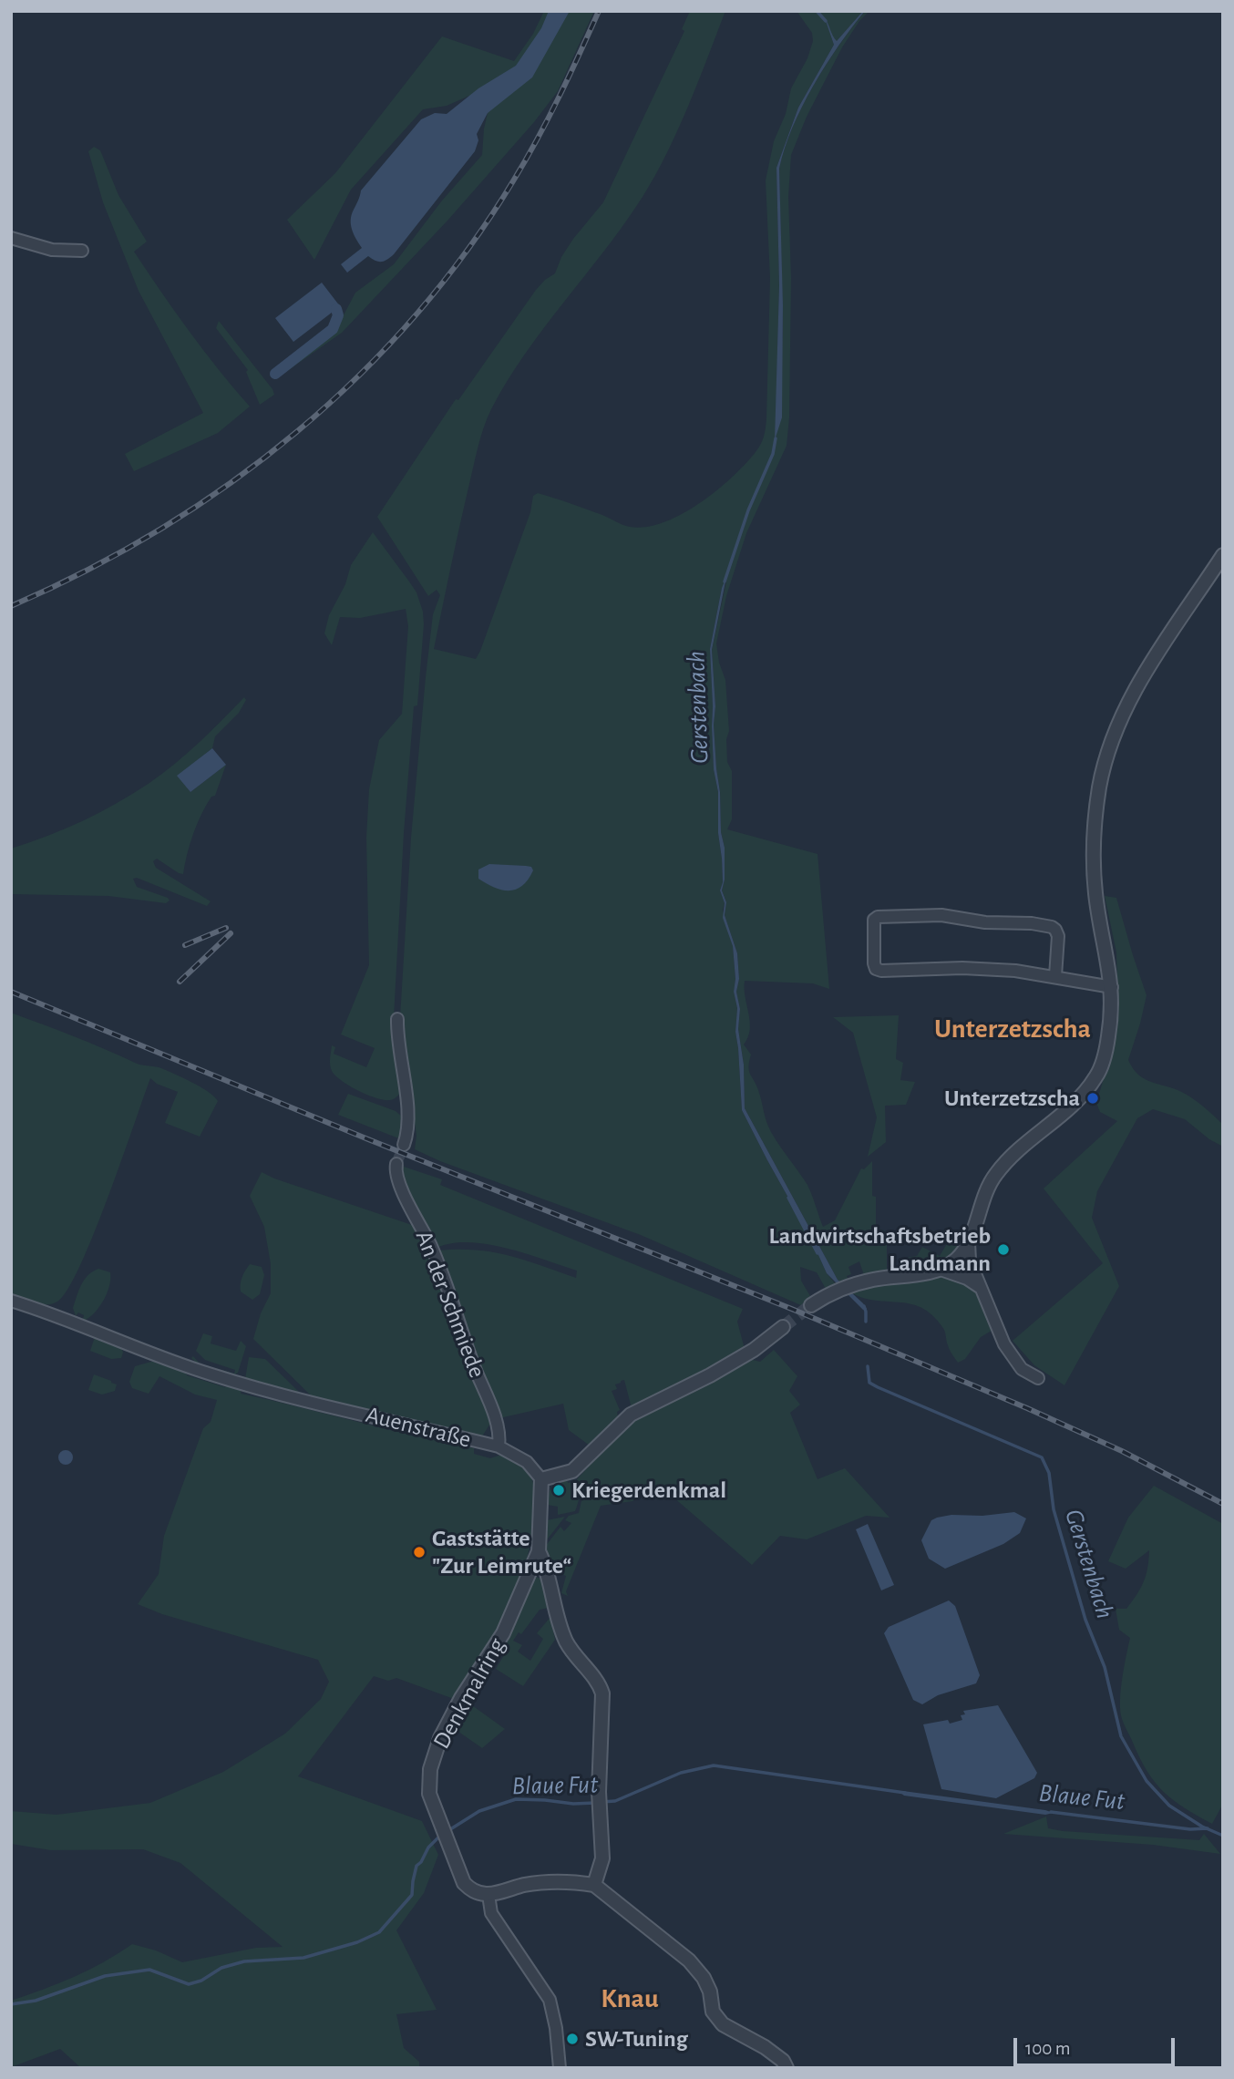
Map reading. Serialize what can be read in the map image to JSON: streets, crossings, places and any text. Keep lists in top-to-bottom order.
{
  "streets": {
    "street": ["An der Schmiede", "Auenstraße", "Denkmalring"]
  },
  "crossings": [
    ["An der Schmiede", "Auenstraße"],
    ["Auenstraße", "Denkmalring"]
  ],
  "districts": ["Unterzetzscha", "Knau"],
  "water": ["Gerstenbach", "Blaue Fut"],
  "places": [
    "Unterzetzscha",
    "Landwirtschaftsbetrieb Landmann",
    "Kriegerdenkmal",
    "Gaststätte \"Zur Leimrute“",
    "SW-Tuning"
  ],
  "scale_bar": "100 m"
}
